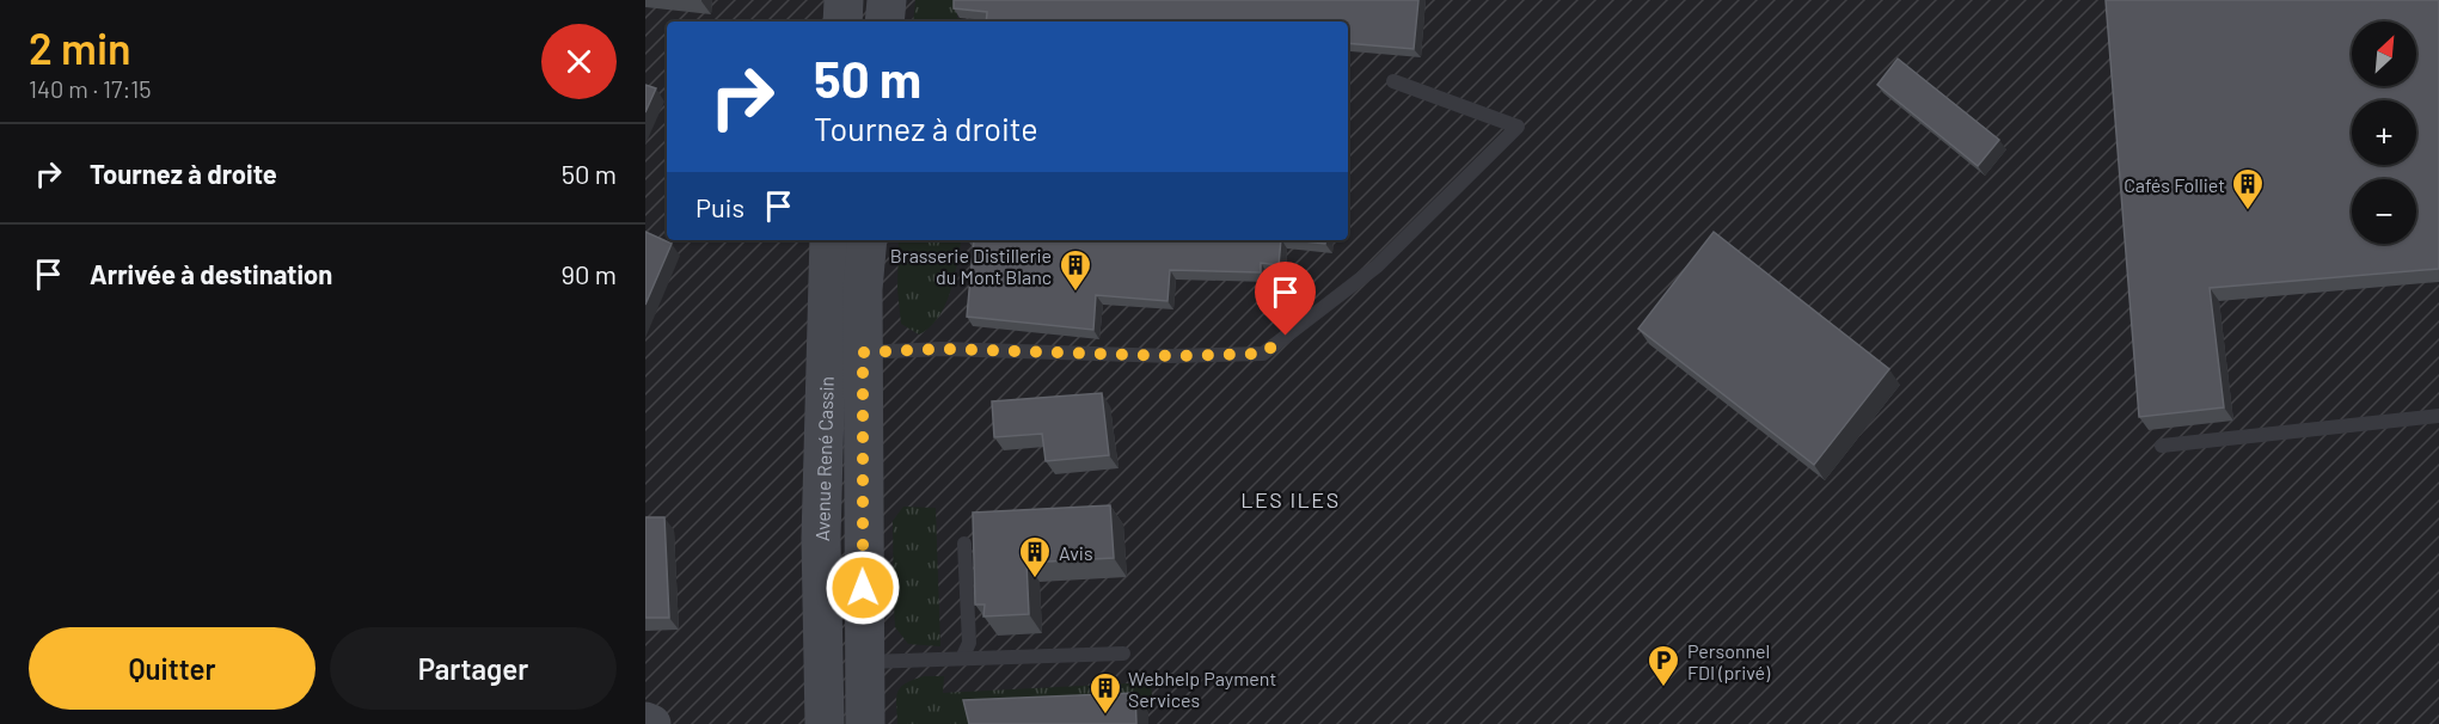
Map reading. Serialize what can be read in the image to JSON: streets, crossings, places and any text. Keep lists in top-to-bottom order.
{
  "streets": {
    "main road": ["Avenue René Cassin"]
  },
  "districts": ["LES ILES"],
  "places": {
    "building": [
      "Cafés Folliet",
      "Brasserie Distillerie du Mont Blanc",
      "Avis",
      "Webhelp Payment Services"
    ],
    "parking": ["Personnel FDI (privé)"]
  },
  "north": "top right",
  "page": {
    "heading": ["2 min", "140 m · 17:15"],
    "map_buttons": ["+", "−"],
    "turn": ["50 m", "Tournez à droite"],
    "list": [
      {
        "name": "Tournez à droite",
        "value": "50 m"
      },
      {
        "name": "Arrivée à destination",
        "value": "90 m"
      }
    ],
    "then": "Puis",
    "buttons": ["Quitter", "Partager"]
  }
}
